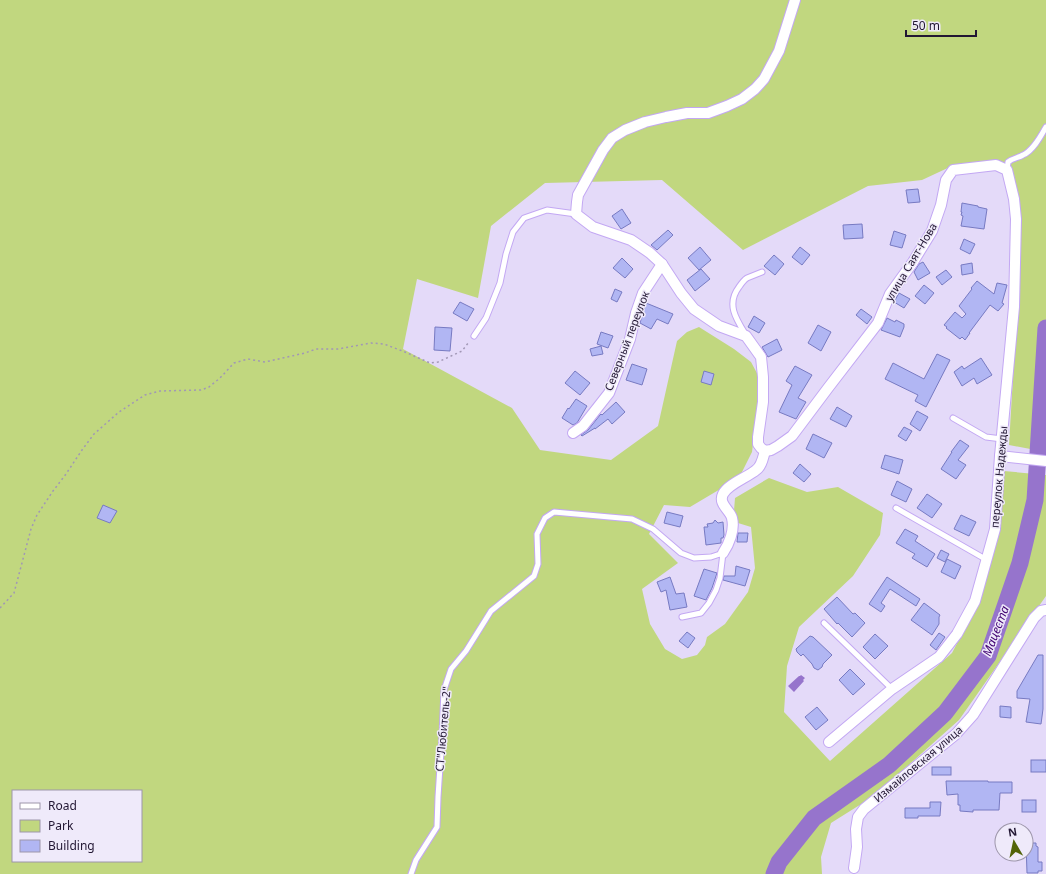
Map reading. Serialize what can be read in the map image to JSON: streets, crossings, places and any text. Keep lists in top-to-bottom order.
{
  "streets": {
    "street": [
      "улица Саят-Нова",
      "Северный переулок",
      "переулок Надежды",
      "Измайловская улица"
    ],
    "lane": ["СТ\"Любитель-2\""]
  },
  "crossings": [
    ["улица Саят-Нова", "переулок Надежды"]
  ],
  "water": ["Мацеста"],
  "legend": ["Road", "Park", "Building"],
  "scale_bar": "50 m",
  "north": "top"
}
